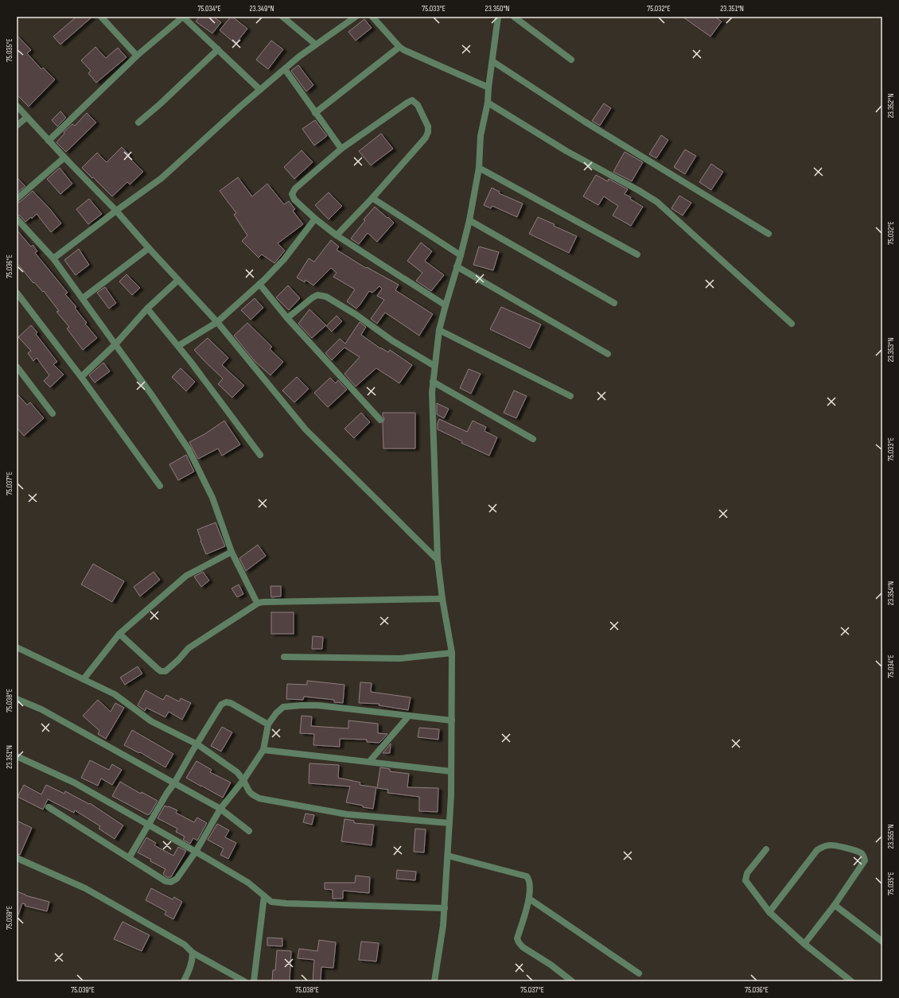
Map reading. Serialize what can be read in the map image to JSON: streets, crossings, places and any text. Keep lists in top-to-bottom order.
{
  "coordinates": [
    "75.034°E",
    "23.349°N",
    "75.033°E",
    "23.350°N",
    "75.032°E",
    "23.351°N",
    "75.035°E",
    "23.352°N",
    "75.036°E",
    "23.353°N",
    "75.037°E",
    "23.354°N",
    "75.038°E",
    "23.355°N",
    "75.039°E"
  ]
}
